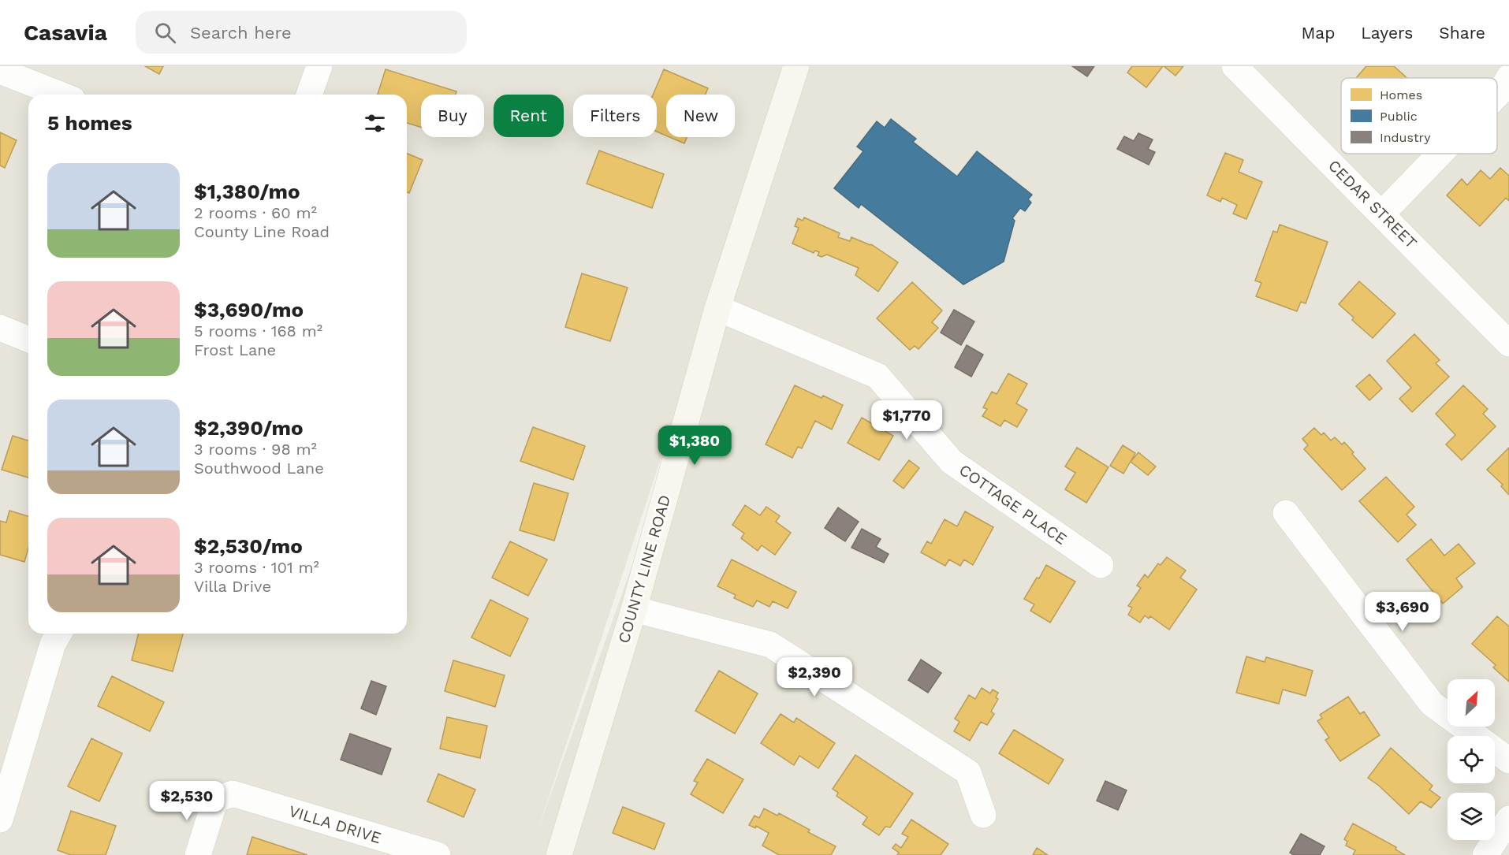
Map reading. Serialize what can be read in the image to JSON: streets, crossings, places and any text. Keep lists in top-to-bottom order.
{
  "streets": {
    "main road": ["COUNTY LINE ROAD"],
    "street": ["CEDAR STREET", "COTTAGE PLACE", "VILLA DRIVE"]
  },
  "crossings": [
    ["COTTAGE PLACE", "COUNTY LINE ROAD"]
  ],
  "legend": ["Homes", "Public", "Industry"],
  "north": "top right",
  "page": {
    "header": "Casavia",
    "search": "Search here",
    "nav": ["Map", "Layers", "Share"],
    "chip": [
      "Buy",
      "Rent",
      "Filters",
      "New"
    ],
    "heading": "5 homes",
    "list": [
      {
        "name": "$1,380/mo",
        "note": "2 rooms · 60 m² · County Line Road"
      },
      {
        "name": "$3,690/mo",
        "note": "5 rooms · 168 m² · Frost Lane"
      },
      {
        "name": "$2,390/mo",
        "note": "3 rooms · 98 m² · Southwood Lane"
      },
      {
        "name": "$2,530/mo",
        "note": "3 rooms · 101 m² · Villa Drive"
      }
    ],
    "price": [
      "$1,770",
      "$1,380",
      "$3,690",
      "$2,390",
      "$2,530"
    ]
  }
}
